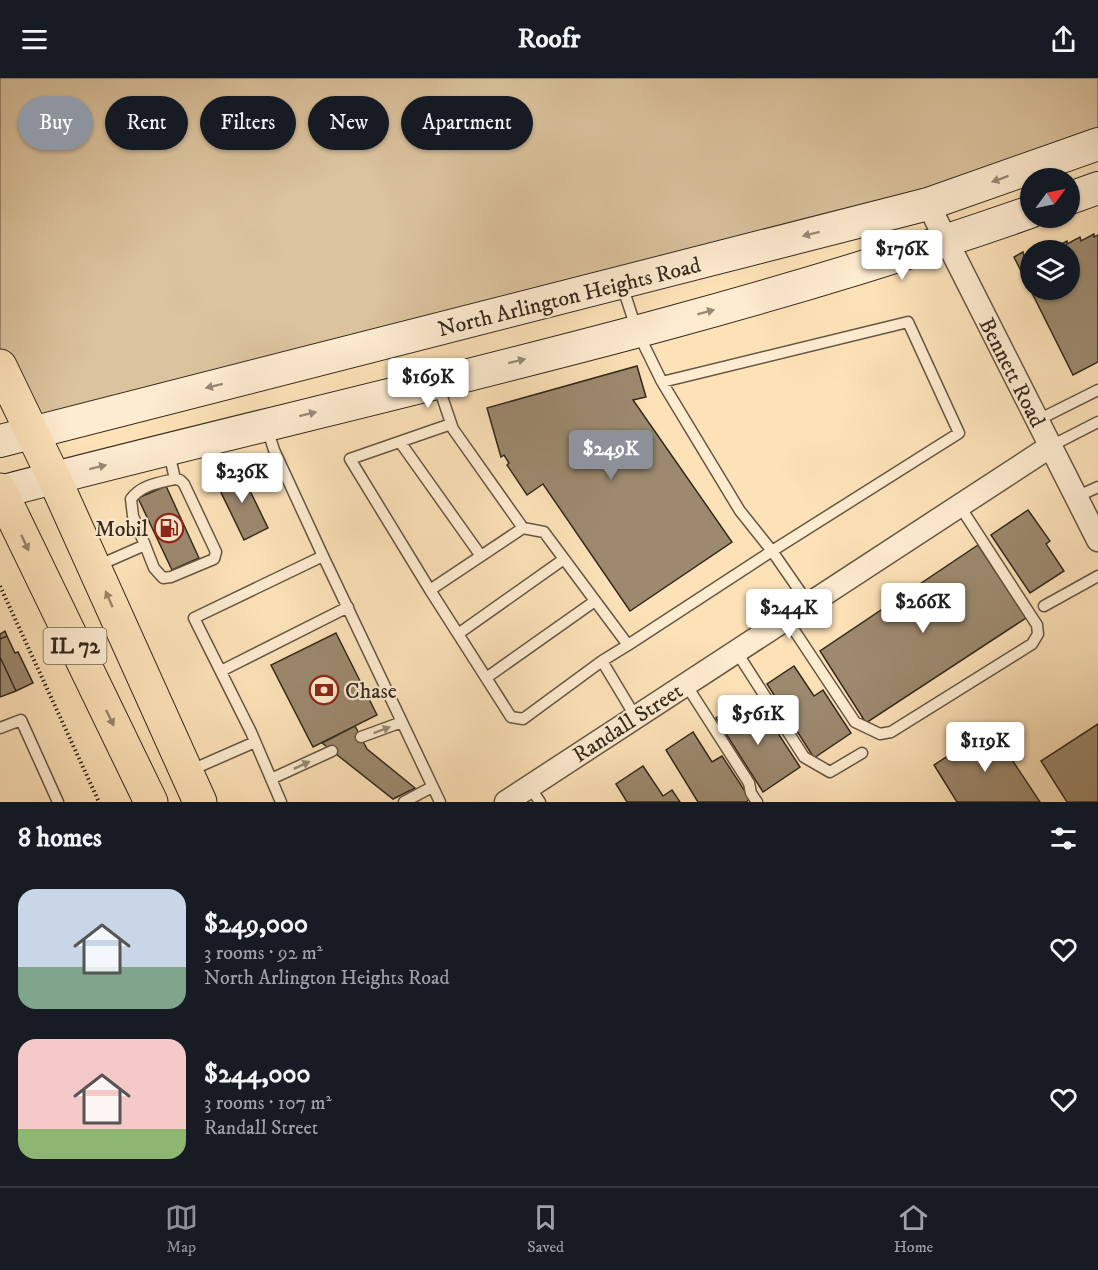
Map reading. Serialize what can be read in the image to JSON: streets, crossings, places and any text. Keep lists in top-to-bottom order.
{
  "streets": {
    "main road": ["North Arlington Heights Road", "IL 72"],
    "street": ["Bennett Road", "Randall Street"]
  },
  "crossings": [
    ["North Arlington Heights Road", "Bennett Road"],
    ["North Arlington Heights Road", "IL 72"],
    ["Bennett Road", "Randall Street"]
  ],
  "places": {
    "fuel station": ["Mobil"],
    "bank": ["Chase"]
  },
  "north": "top right",
  "page": {
    "header": "Roofr",
    "chip": [
      "Buy",
      "Rent",
      "Filters",
      "New",
      "Apartment"
    ],
    "price": [
      "$176K",
      "$169K",
      "$249K",
      "$236K",
      "$266K",
      "$244K",
      "$561K",
      "$119K"
    ],
    "heading": "8 homes",
    "list": [
      {
        "name": "$249,000",
        "note": "3 rooms · 92 m² · North Arlington Heights Road"
      },
      {
        "name": "$244,000",
        "note": "3 rooms · 107 m² · Randall Street"
      }
    ],
    "tabs": ["Map", "Saved", "Home"]
  }
}
